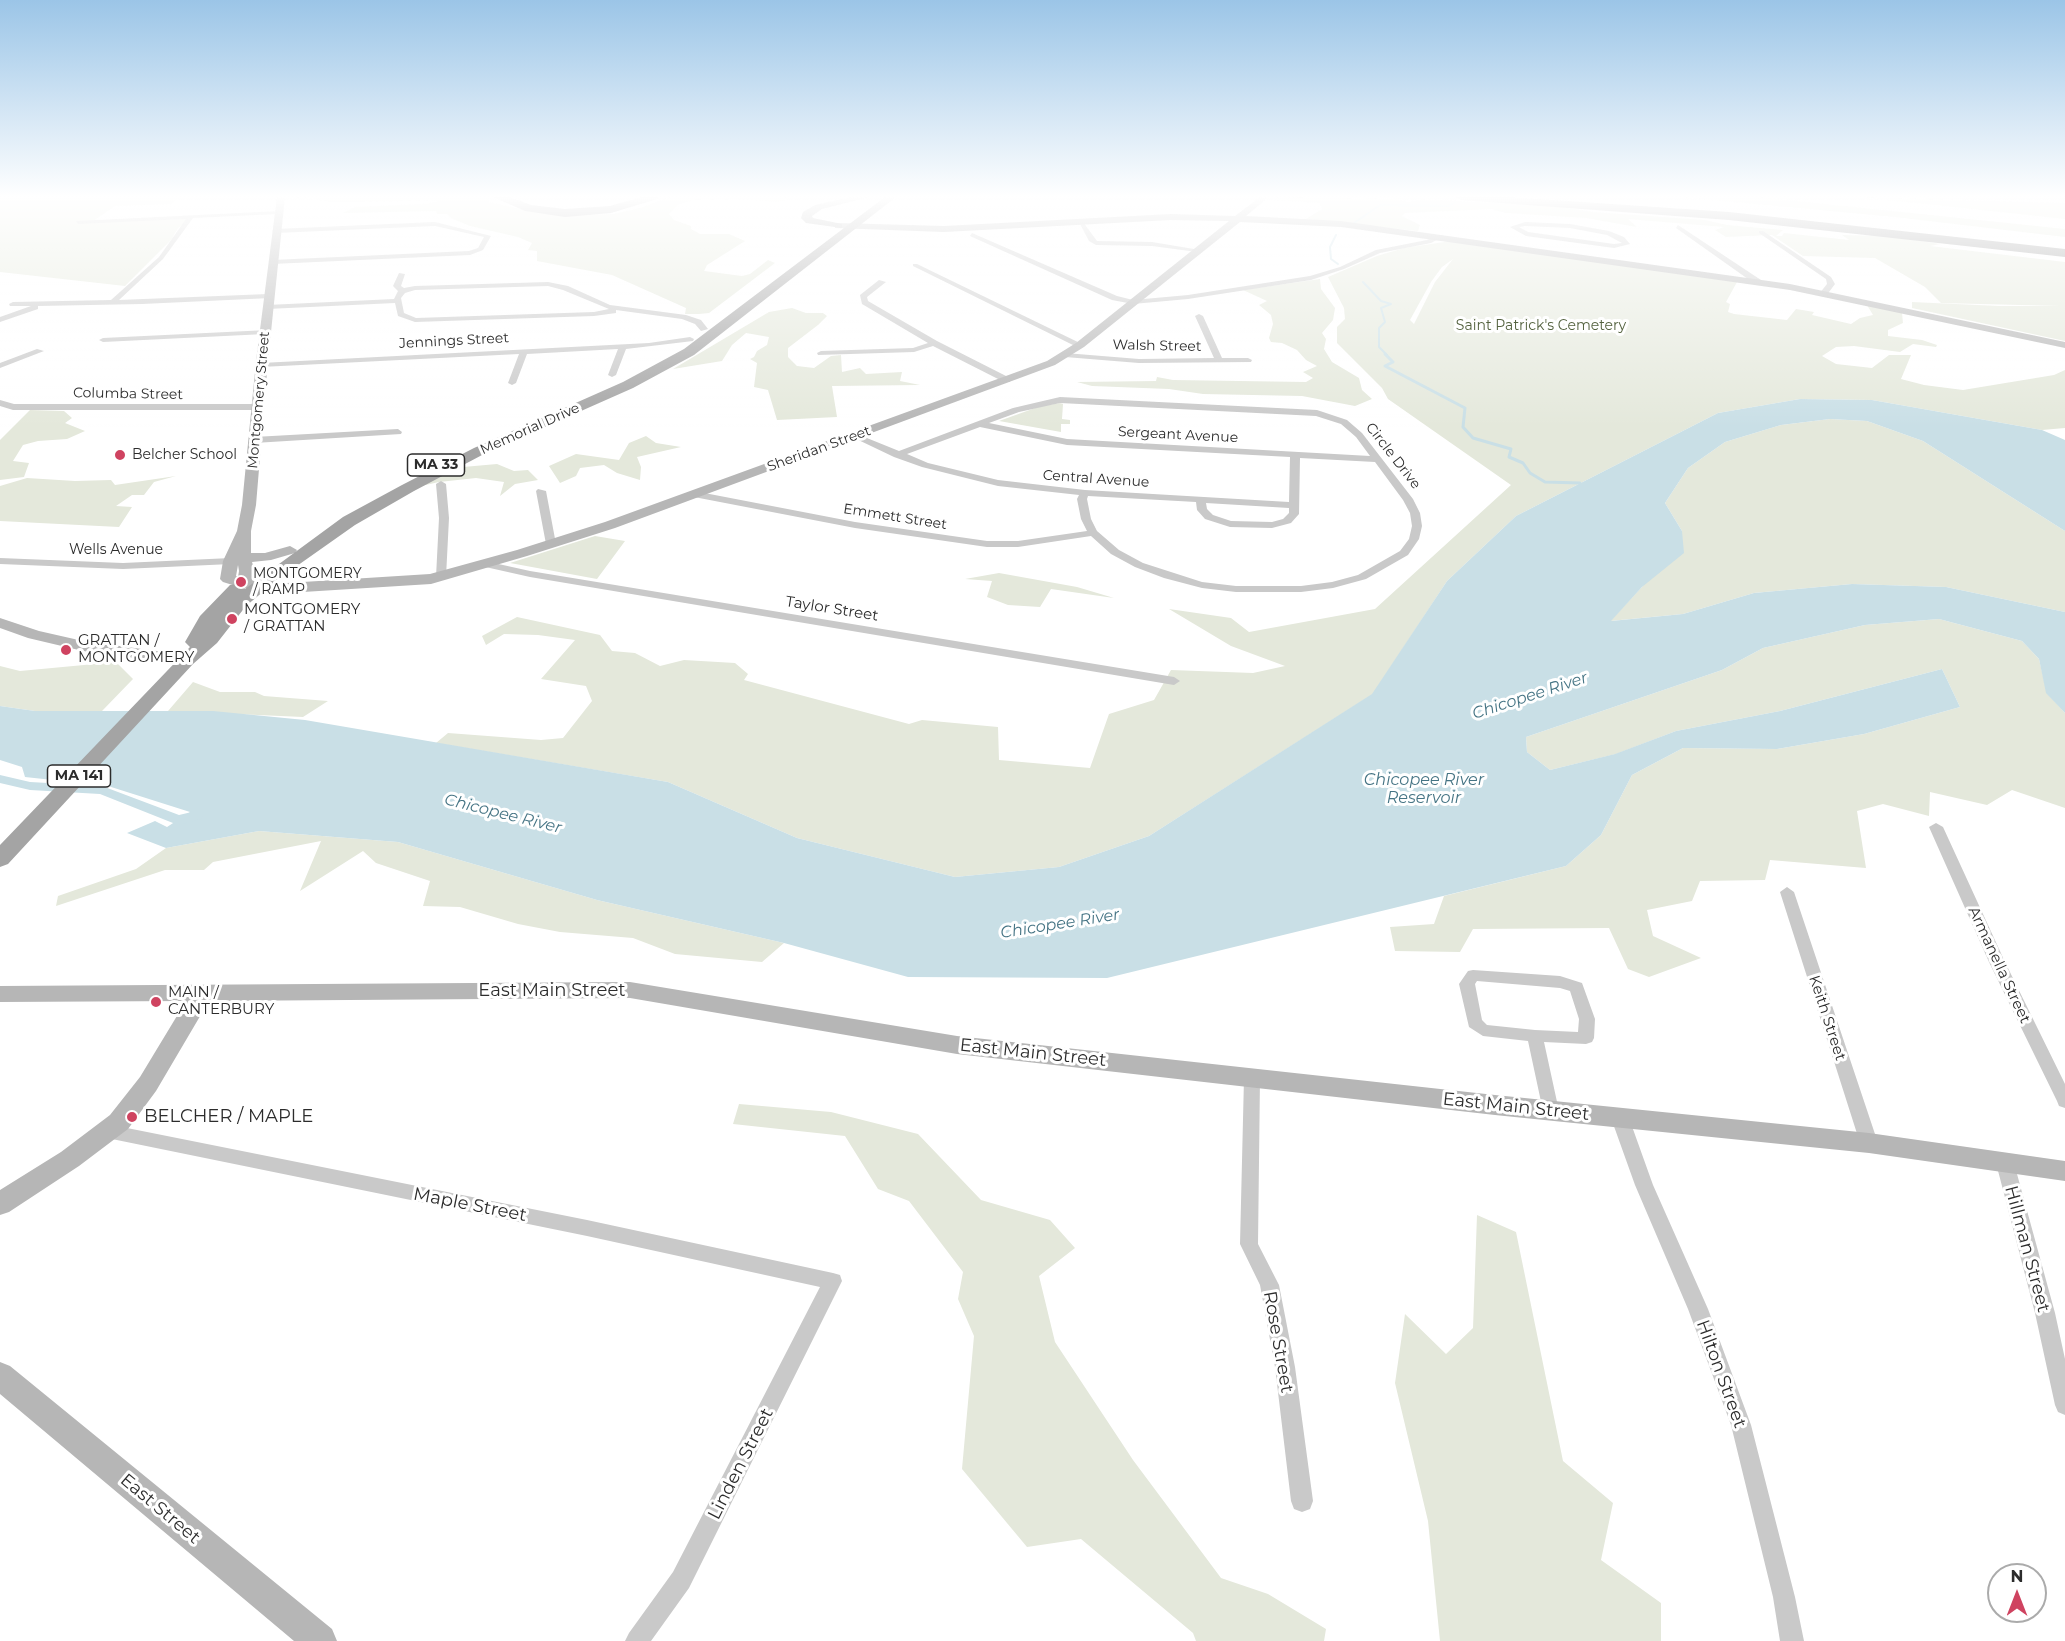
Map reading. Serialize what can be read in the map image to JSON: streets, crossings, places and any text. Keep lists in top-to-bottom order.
{
  "streets": {
    "main road": [
      "Montgomery Street",
      "Memorial Drive",
      "Sheridan Street",
      "MA 33",
      "MA 141",
      "East Main Street",
      "East Street"
    ],
    "street": [
      "Jennings Street",
      "Walsh Street",
      "Columba Street",
      "Sergeant Avenue",
      "Circle Drive",
      "Central Avenue",
      "Emmett Street",
      "Wells Avenue",
      "Taylor Street",
      "Armanella Street",
      "Keith Street",
      "Maple Street",
      "Hillman Street",
      "Rose Street",
      "Hilton Street",
      "Linden Street"
    ]
  },
  "crossings": [
    ["Jennings Street", "Montgomery Street"],
    ["Jennings Street", "Memorial Drive"],
    ["Walsh Street", "Sheridan Street"],
    ["Columba Street", "Montgomery Street"],
    ["Montgomery Street", "Memorial Drive"],
    ["Montgomery Street", "Wells Avenue"],
    ["Memorial Drive", "Sheridan Street"],
    ["Memorial Drive", "Wells Avenue"],
    ["Memorial Drive", "MA 141"],
    ["Sergeant Avenue", "Circle Drive"],
    ["Sheridan Street", "Central Avenue"],
    ["Sheridan Street", "Emmett Street"],
    ["Sheridan Street", "Taylor Street"],
    ["Circle Drive", "Central Avenue"],
    ["Circle Drive", "Emmett Street"],
    ["East Main Street", "Keith Street"],
    ["East Main Street", "Hillman Street"],
    ["East Main Street", "Rose Street"],
    ["East Main Street", "Hilton Street"],
    ["Maple Street", "Linden Street"]
  ],
  "water": ["Chicopee River", "Chicopee River Reservoir"],
  "parks": ["Saint Patrick's Cemetery"],
  "places": [
    "Belcher School",
    "MONTGOMERY / RAMP",
    "MONTGOMERY / GRATTAN",
    "GRATTAN / MONTGOMERY",
    "MAIN / CANTERBURY",
    "BELCHER / MAPLE"
  ],
  "north": "top"
}
